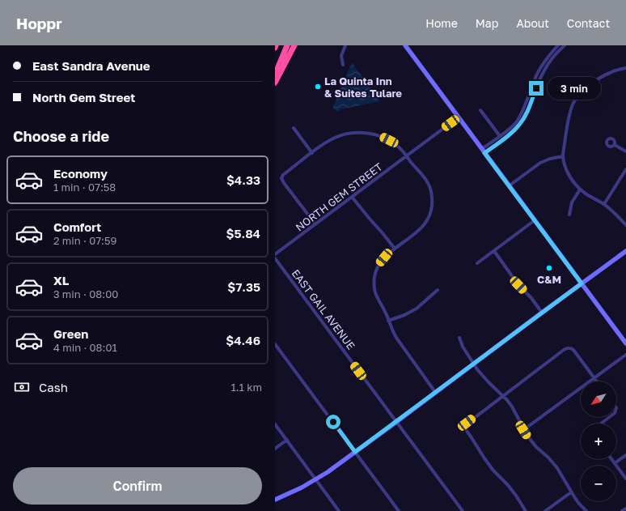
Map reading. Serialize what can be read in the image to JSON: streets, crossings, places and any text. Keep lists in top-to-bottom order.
{
  "streets": {
    "street": ["NORTH GEM STREET", "EAST GAIL AVENUE"]
  },
  "places": ["La Quinta Inn & Suites Tulare", "C&M"],
  "north": "bottom left",
  "page": {
    "header": "Hoppr",
    "nav": [
      "Home",
      "Map",
      "About",
      "Contact"
    ],
    "banner": ["East Sandra Avenue", "North Gem Street"],
    "bubble": "3 min",
    "heading": "Choose a ride",
    "list": [
      {
        "name": "Economy",
        "note": "1 min · 07:58",
        "value": "$4.33"
      },
      {
        "name": "Comfort",
        "note": "2 min · 07:59",
        "value": "$5.84"
      },
      {
        "name": "XL",
        "note": "3 min · 08:00",
        "value": "$7.35"
      },
      {
        "name": "Green",
        "note": "4 min · 08:01",
        "value": "$4.46"
      }
    ],
    "pay": ["Cash", "1.1 km"],
    "map_buttons": ["+", "−"],
    "buttons": "Confirm"
  }
}
